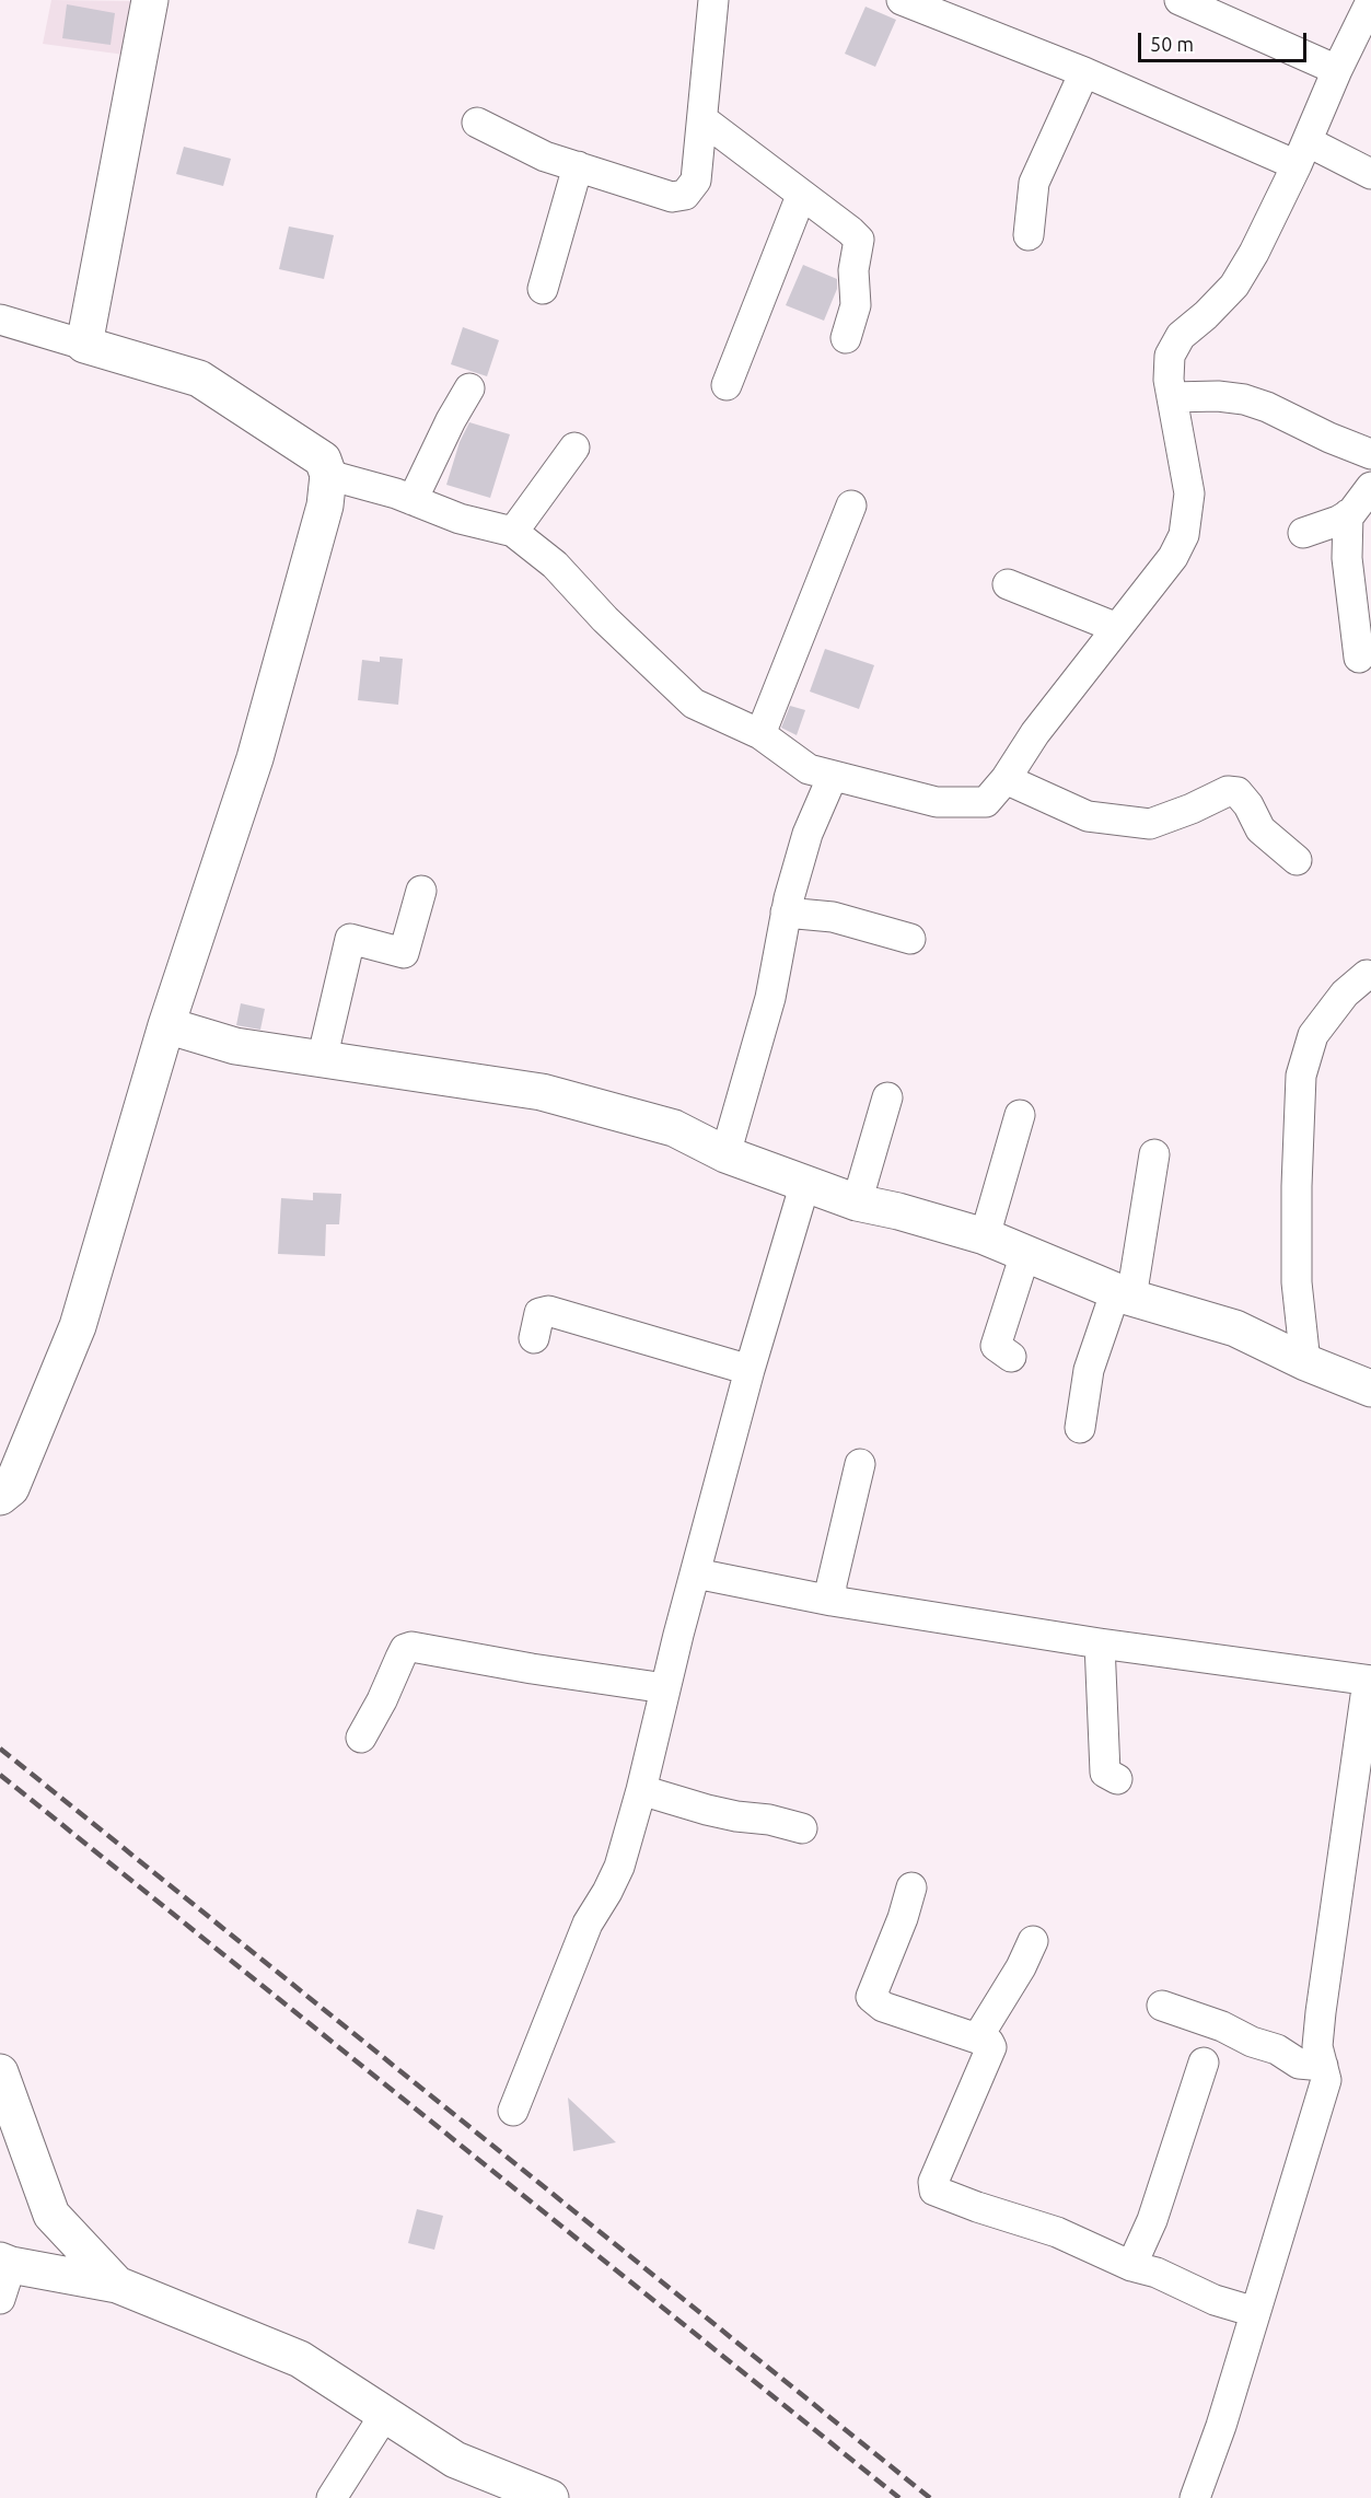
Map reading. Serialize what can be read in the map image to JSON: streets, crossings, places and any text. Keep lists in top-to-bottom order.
{
  "scale_bar": "50 m"
}
